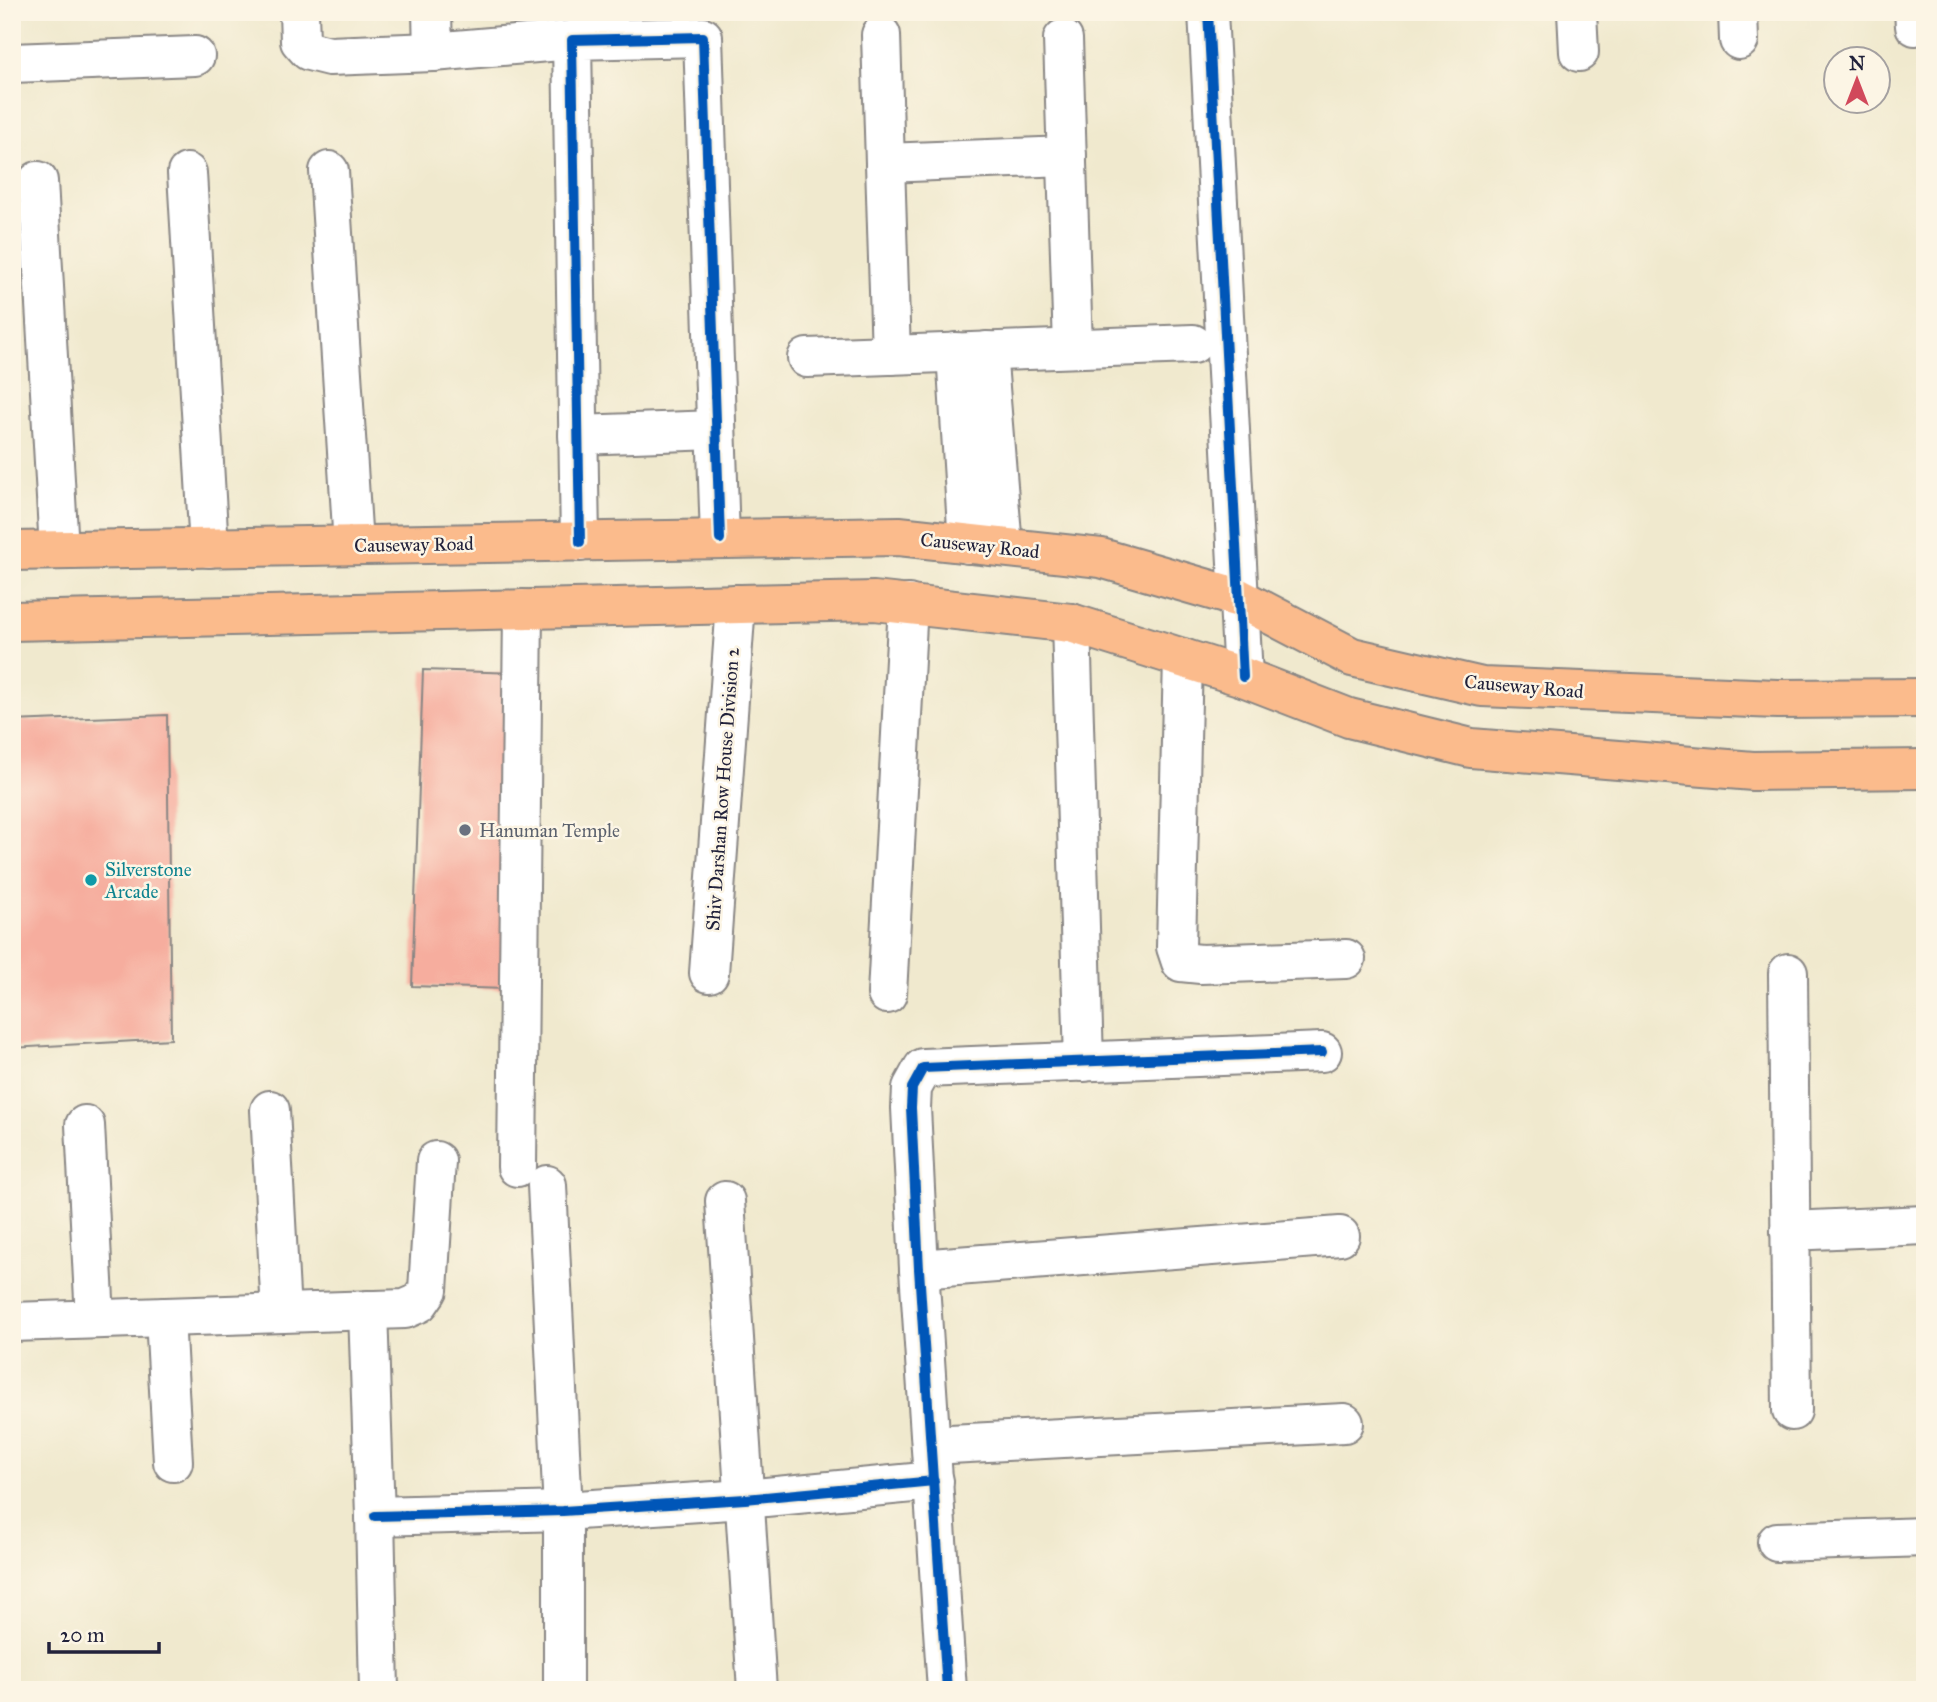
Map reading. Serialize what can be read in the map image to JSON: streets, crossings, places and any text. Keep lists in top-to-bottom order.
{
  "streets": {
    "main road": ["Causeway Road"],
    "street": ["Shiv Darshan Row House Division 2"]
  },
  "places": ["Hanuman Temple", "Silverstone Arcade"],
  "scale_bar": "20 m",
  "north": "top"
}
